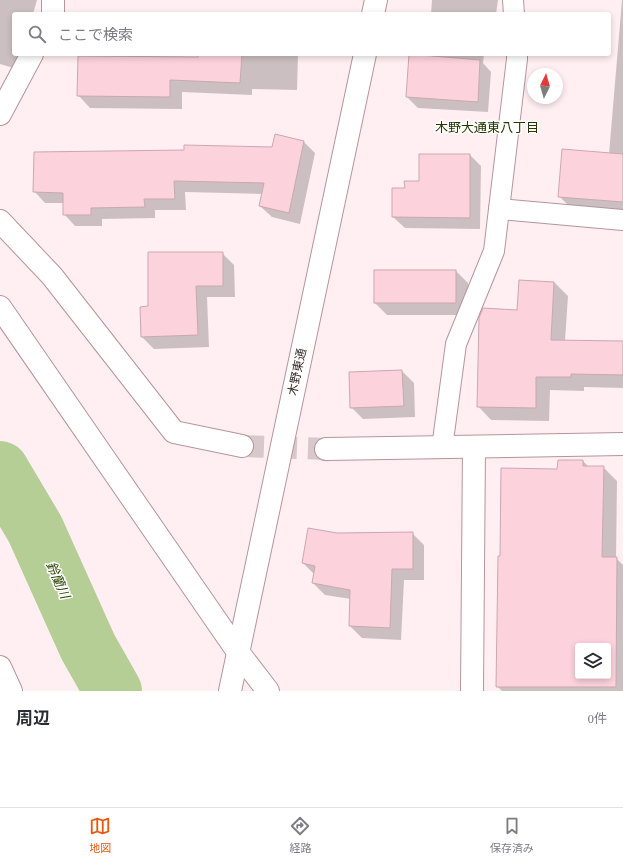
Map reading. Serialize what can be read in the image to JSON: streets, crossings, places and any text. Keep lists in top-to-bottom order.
{
  "streets": {
    "street": ["木野東通"]
  },
  "districts": ["木野大通東八丁目"],
  "water": ["鈴蘭川"],
  "north": "top",
  "page": {
    "search": "ここで検索",
    "heading": ["周辺", "0件"],
    "nav": ["地図", "経路", "保存済み"]
  }
}
